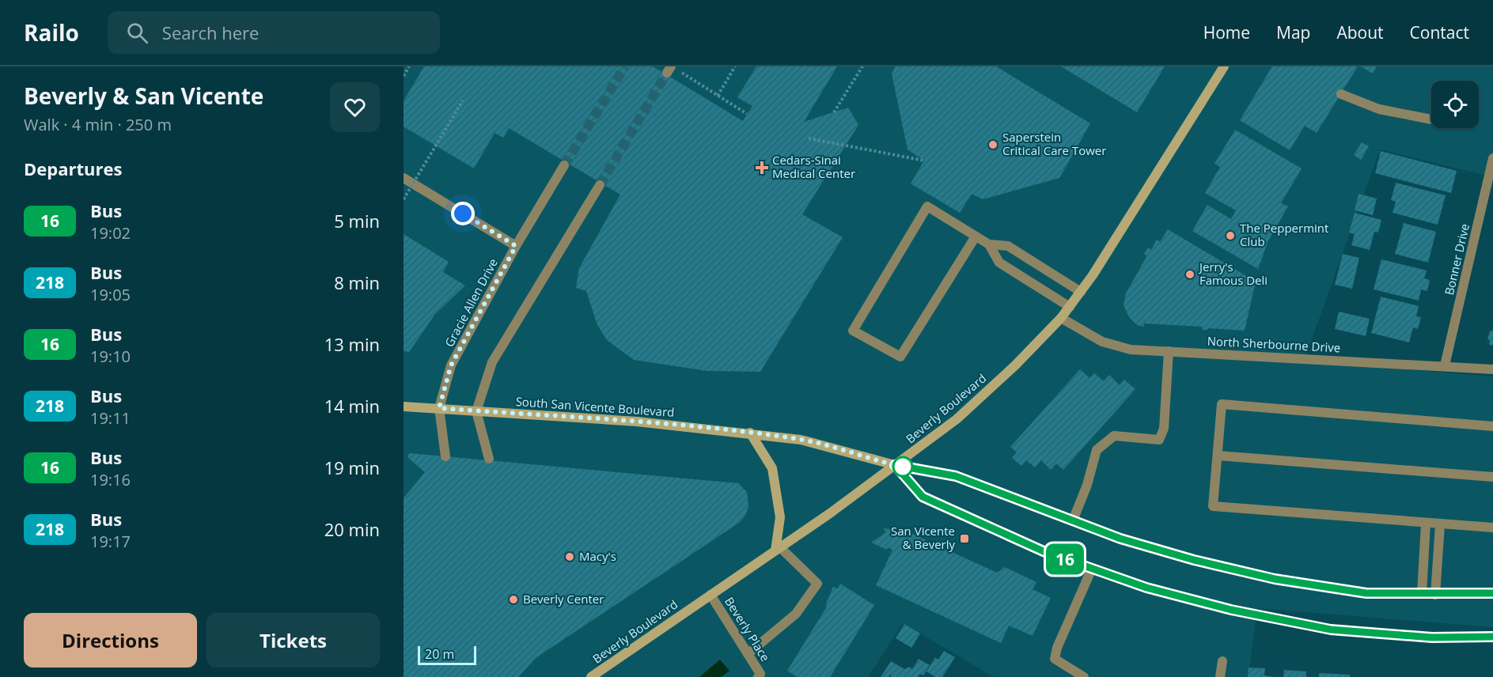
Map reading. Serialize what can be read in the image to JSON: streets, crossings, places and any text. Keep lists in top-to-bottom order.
{
  "streets": {
    "main road": ["South San Vicente Boulevard", "Beverly Boulevard"],
    "street": [
      "Bonner Drive",
      "Gracie Allen Drive",
      "North Sherbourne Drive",
      "Beverly Place"
    ]
  },
  "crossings": [
    ["Bonner Drive", "North Sherbourne Drive"],
    ["Gracie Allen Drive", "South San Vicente Boulevard"],
    ["North Sherbourne Drive", "Beverly Boulevard"],
    ["South San Vicente Boulevard", "Beverly Boulevard"],
    ["Beverly Boulevard", "Beverly Place"]
  ],
  "places": {
    "other": [
      "Saperstein Critical Care Tower",
      "The Peppermint Club",
      "Jerry's Famous Deli",
      "Macy's",
      "Beverly Center"
    ],
    "health": ["Cedars-Sinai Medical Center"],
    "transit": ["San Vicente & Beverly"]
  },
  "lines": ["bus line 16"],
  "scale_bar": "20 m",
  "page": {
    "header": "Railo",
    "search": "Search here",
    "nav": [
      "Home",
      "Map",
      "About",
      "Contact"
    ],
    "heading": [
      ["Beverly & San Vicente", "Walk · 4 min · 250 m"],
      "Departures"
    ],
    "on_map": "16",
    "list": [
      {
        "mark": "16",
        "name": "Bus",
        "note": "19:02",
        "value": "5 min"
      },
      {
        "mark": "218",
        "name": "Bus",
        "note": "19:05",
        "value": "8 min"
      },
      {
        "mark": "16",
        "name": "Bus",
        "note": "19:10",
        "value": "13 min"
      },
      {
        "mark": "218",
        "name": "Bus",
        "note": "19:11",
        "value": "14 min"
      },
      {
        "mark": "16",
        "name": "Bus",
        "note": "19:16",
        "value": "19 min"
      },
      {
        "mark": "218",
        "name": "Bus",
        "note": "19:17",
        "value": "20 min"
      }
    ],
    "buttons": ["Directions", "Tickets"],
    "scale": "20 m"
  }
}
